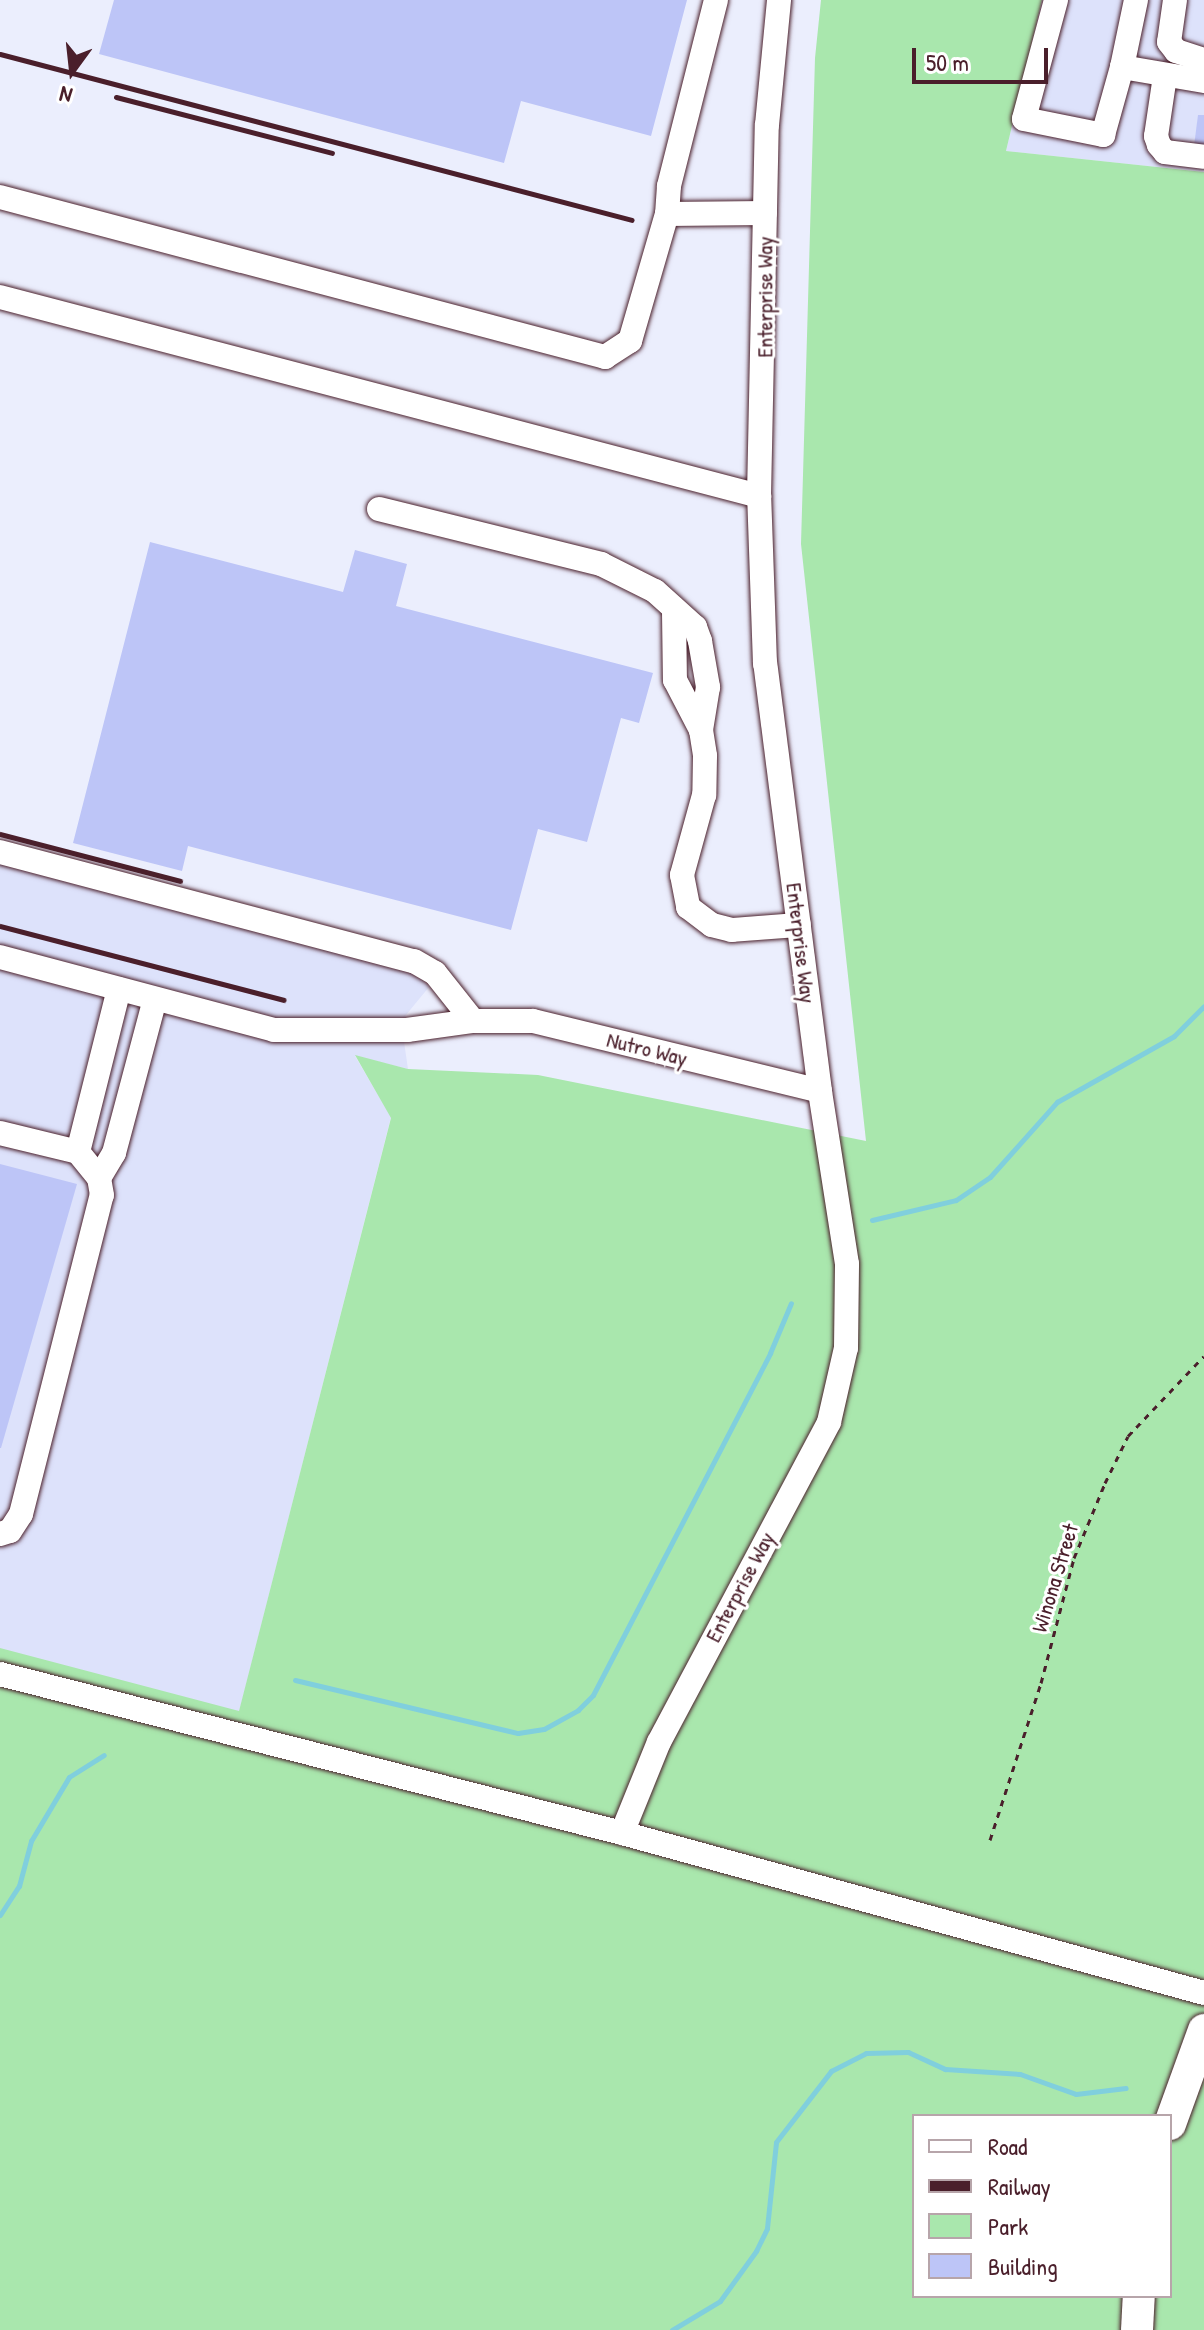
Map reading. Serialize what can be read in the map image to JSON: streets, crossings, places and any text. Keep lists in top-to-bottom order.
{
  "streets": {
    "street": ["Enterprise Way", "Nutro Way"],
    "path": ["Winona Street"]
  },
  "crossings": [
    ["Enterprise Way", "Nutro Way"]
  ],
  "legend": [
    "Road",
    "Railway",
    "Park",
    "Building"
  ],
  "scale_bar": "50 m",
  "north": "bottom"
}
